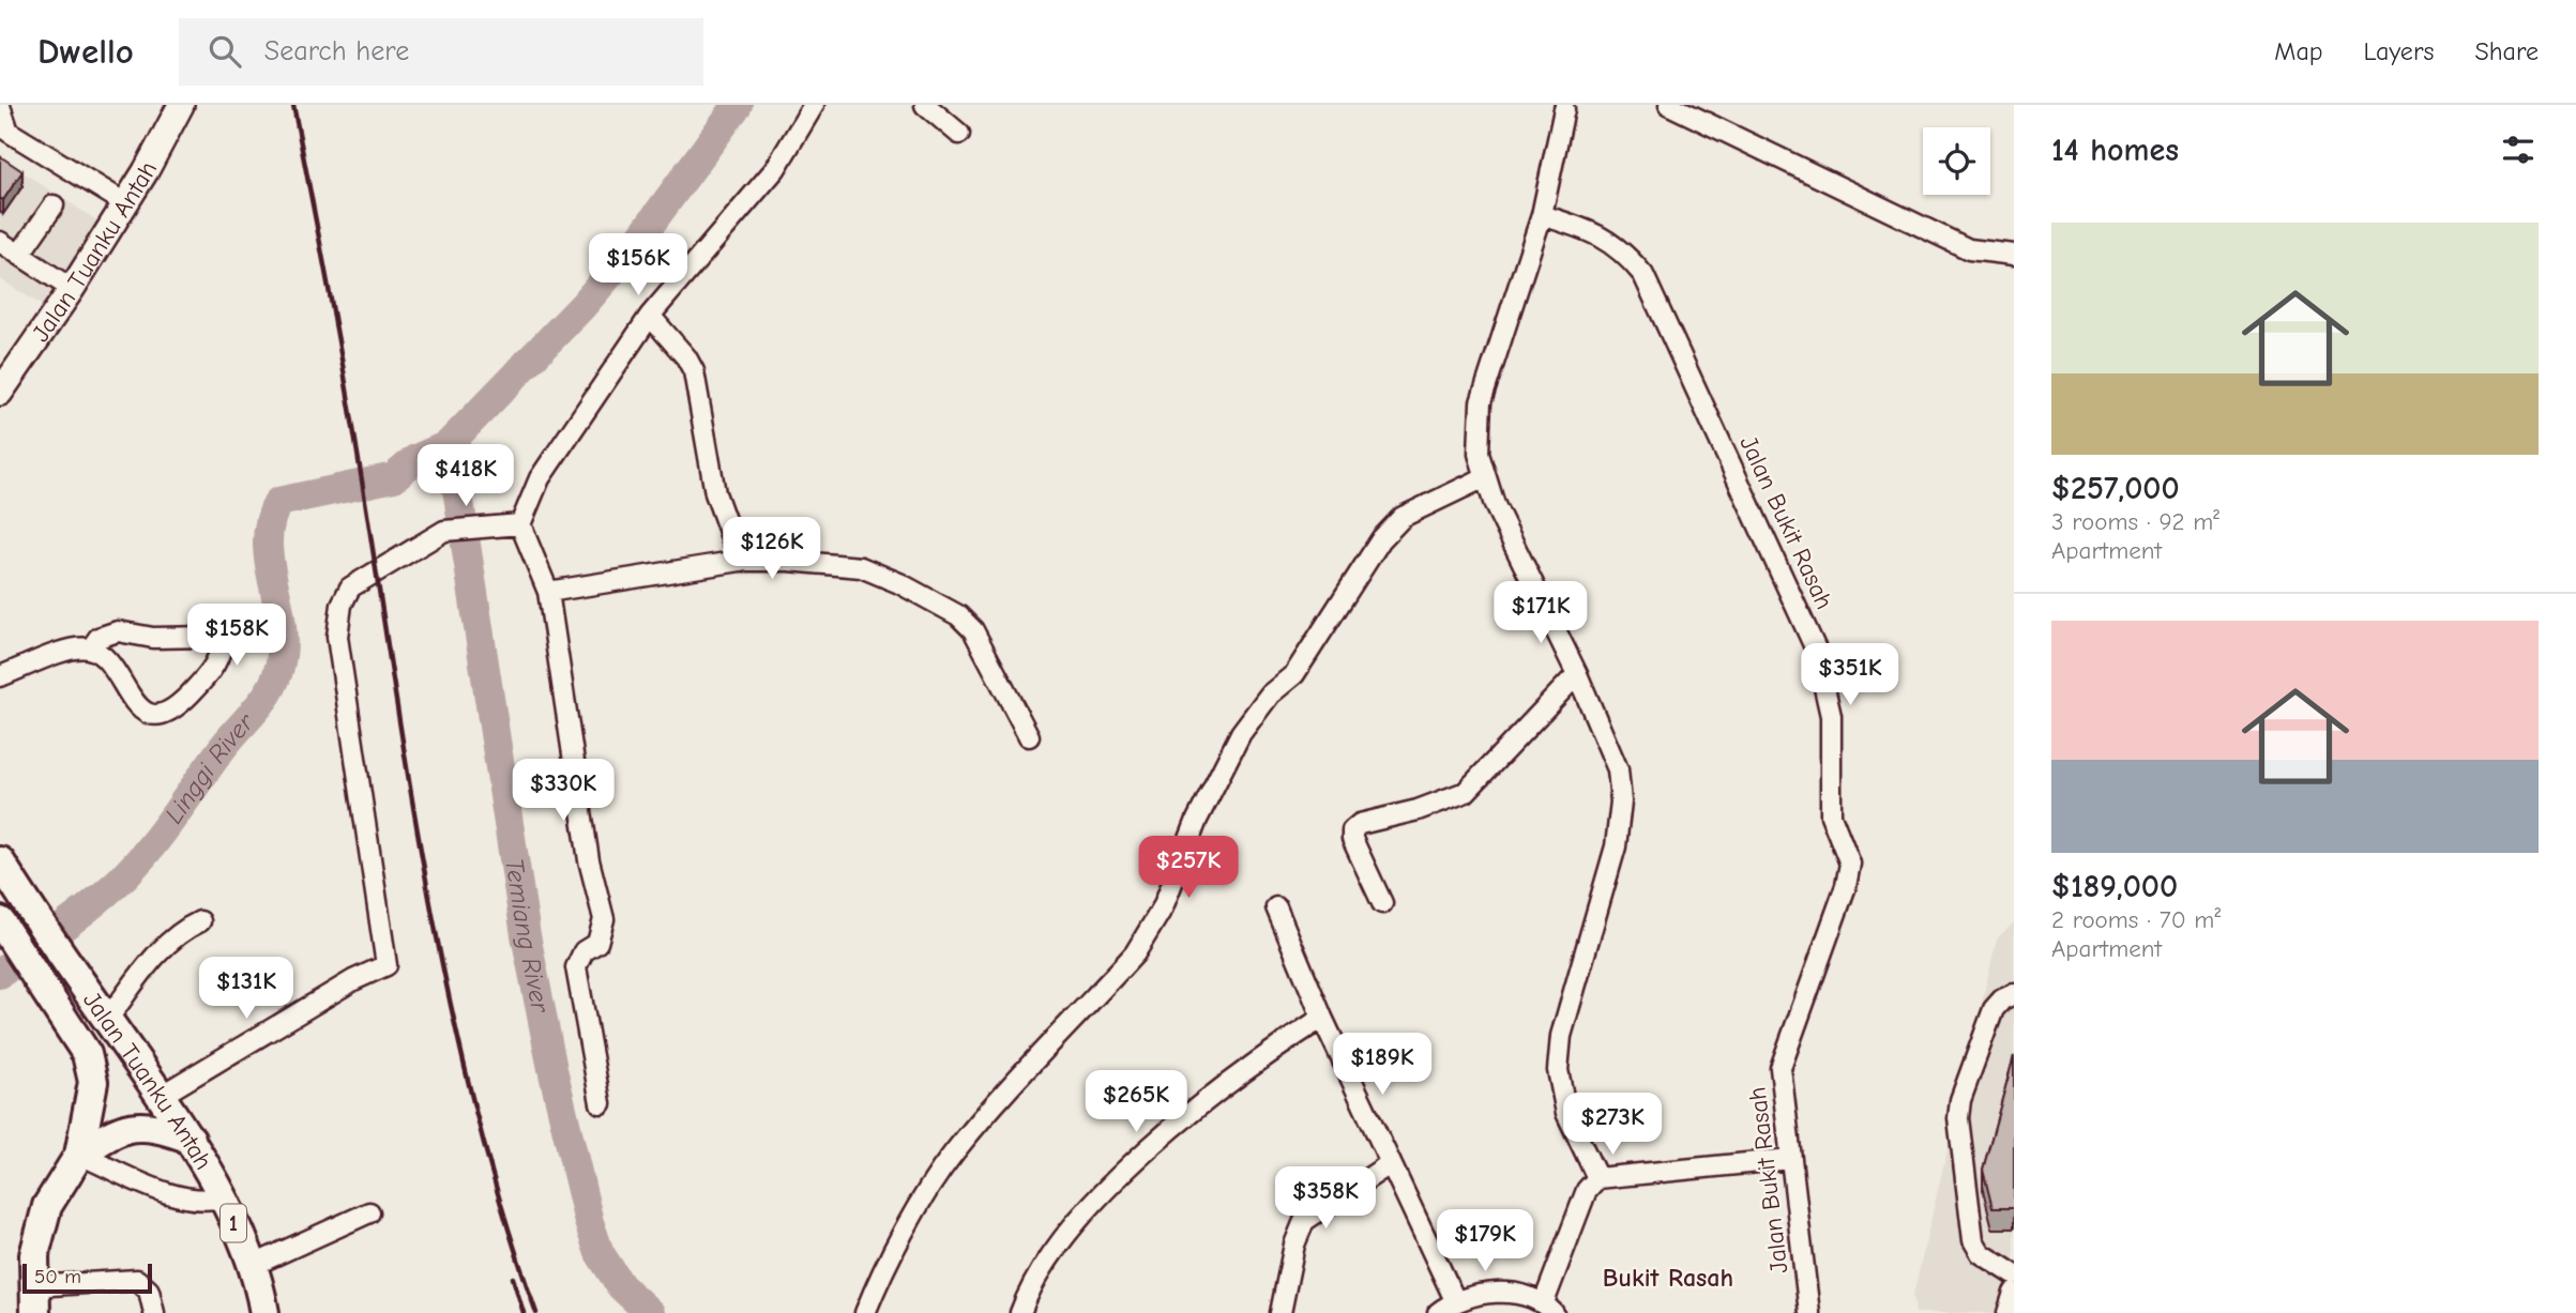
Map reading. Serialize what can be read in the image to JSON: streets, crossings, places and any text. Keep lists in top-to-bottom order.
{
  "streets": {
    "highway": ["Jalan Tuanku Antah", "1"],
    "street": ["Jalan Bukit Rasah"]
  },
  "districts": ["Bukit Rasah"],
  "water": ["Linggi River", "Temiang River"],
  "scale_bar": "50 m",
  "page": {
    "header": "Dwello",
    "search": "Search here",
    "nav": ["Map", "Layers", "Share"],
    "heading": "14 homes",
    "list": [
      {
        "name": "$257,000",
        "note": "3 rooms · 92 m² · Apartment"
      },
      {
        "name": "$189,000",
        "note": "2 rooms · 70 m² · Apartment"
      }
    ],
    "price": [
      "$156K",
      "$418K",
      "$126K",
      "$171K",
      "$158K",
      "$351K",
      "$330K",
      "$257K",
      "$131K",
      "$189K",
      "$265K",
      "$273K",
      "$358K",
      "$179K"
    ],
    "scale": "50 m"
  }
}
